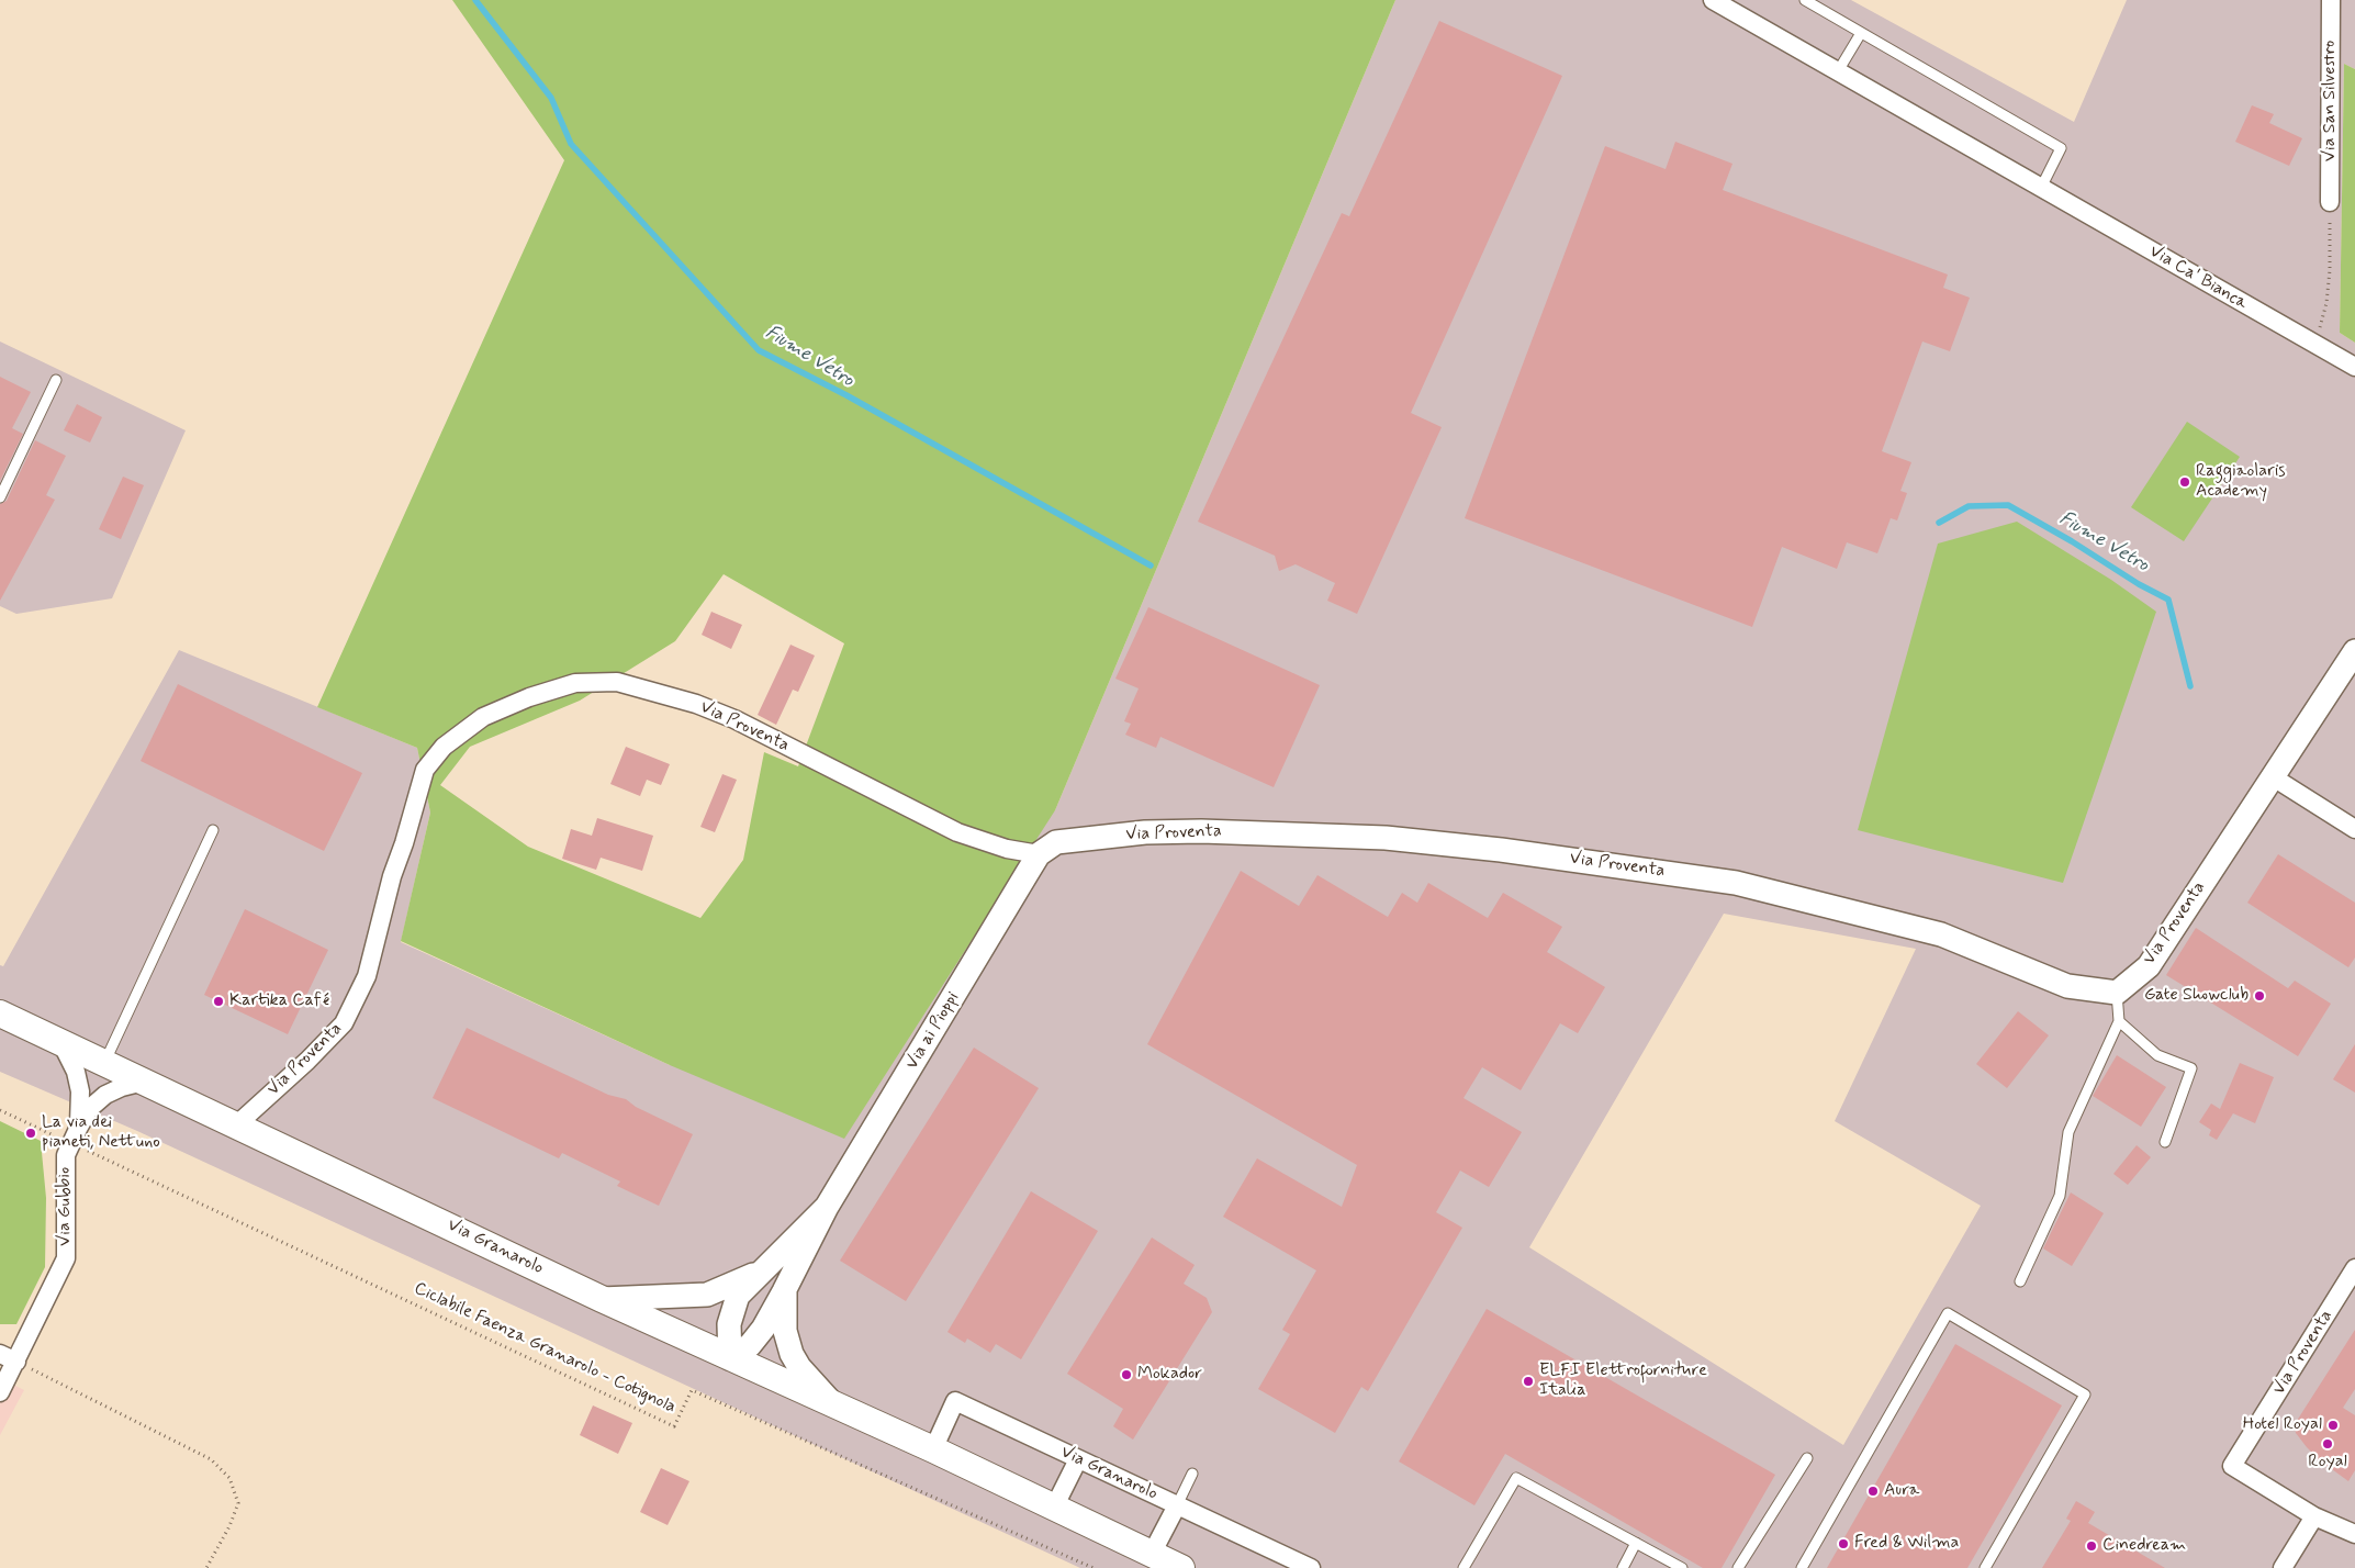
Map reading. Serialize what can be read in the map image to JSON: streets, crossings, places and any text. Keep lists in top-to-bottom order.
{
  "streets": {
    "main road": ["Via Granarolo"],
    "street": [
      "Via San Silvestro",
      "Via Ca' Bianca",
      "Via Proventa",
      "Via ai Pioppi",
      "Via Gubbio"
    ],
    "path": ["Ciclabile Faenza Granarolo - Cotignola"]
  },
  "crossings": [
    ["Via Proventa", "Via ai Pioppi"],
    ["Via Proventa", "Via Granarolo"],
    ["Via ai Pioppi", "Via Granarolo"],
    ["Via Gubbio", "Via Granarolo"],
    ["Via Gubbio", "Ciclabile Faenza Granarolo - Cotignola"]
  ],
  "water": ["Fiume Vetro"],
  "places": [
    "Raggiaolaris Academy",
    "Gate Showclub",
    "Kartika Café",
    "La via dei pianeti, Nettuno",
    "Mokador",
    "ELFI Elettroforniture Italia",
    "Hotel Royal",
    "Royal",
    "Aura",
    "Fred & Wilma",
    "Cinedream"
  ]
}
